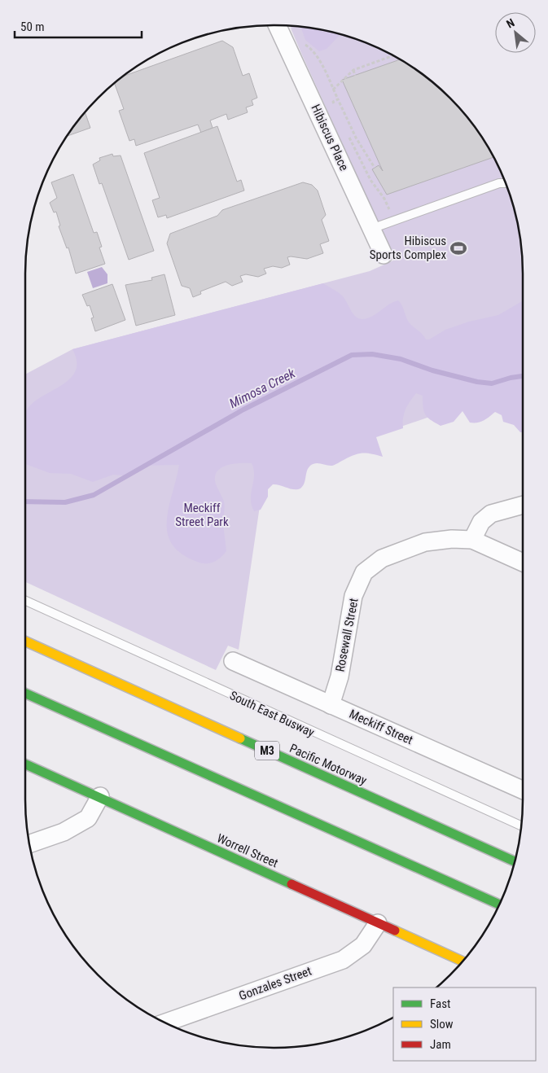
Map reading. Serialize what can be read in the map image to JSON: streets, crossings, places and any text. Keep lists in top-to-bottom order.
{
  "streets": {
    "main road": ["M3", "Pacific Motorway", "Worrell Street"],
    "street": [
      "Hibiscus Place",
      "Rosewall Street",
      "Meckiff Street",
      "Gonzales Street"
    ],
    "lane": ["South East Busway"]
  },
  "crossings": [
    ["Rosewall Street", "Meckiff Street"],
    ["Worrell Street", "Gonzales Street"]
  ],
  "water": ["Mimosa Creek"],
  "parks": ["Meckiff Street Park"],
  "places": {
    "sports": ["Hibiscus Sports Complex"]
  },
  "legend": ["Fast", "Slow", "Jam"],
  "scale_bar": "50 m",
  "north": "top left"
}
